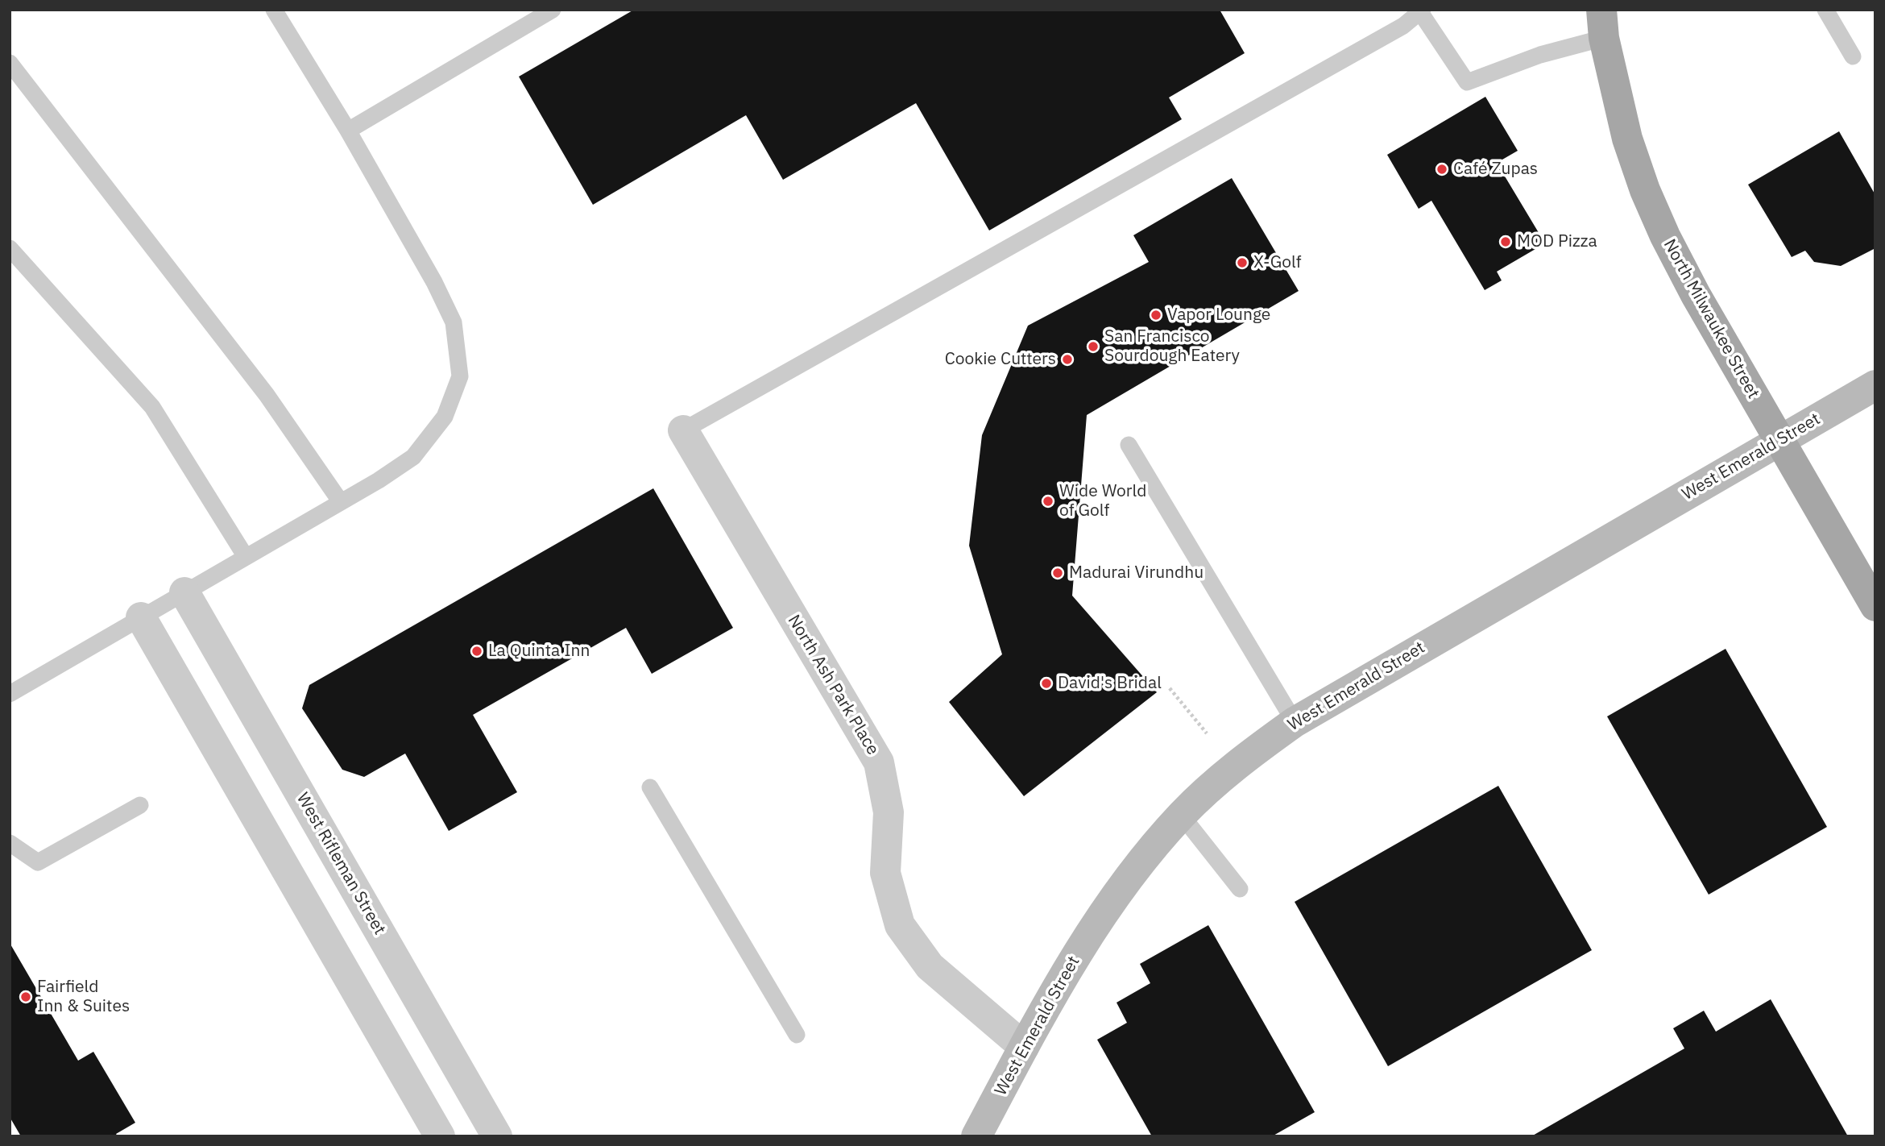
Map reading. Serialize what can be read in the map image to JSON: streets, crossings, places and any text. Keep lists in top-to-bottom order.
{
  "streets": {
    "main road": ["North Milwaukee Street", "West Emerald Street"],
    "street": ["North Ash Park Place", "West Rifleman Street"]
  },
  "crossings": [
    ["North Milwaukee Street", "West Emerald Street"],
    ["West Emerald Street", "North Ash Park Place"]
  ],
  "places": [
    "Café Zupas",
    "MOD Pizza",
    "X-Golf",
    "Vapor Lounge",
    "San Francisco Sourdough Eatery",
    "Cookie Cutters",
    "Wide World of Golf",
    "Madurai Virundhu",
    "La Quinta Inn",
    "David's Bridal",
    "Fairfield Inn & Suites"
  ]
}
